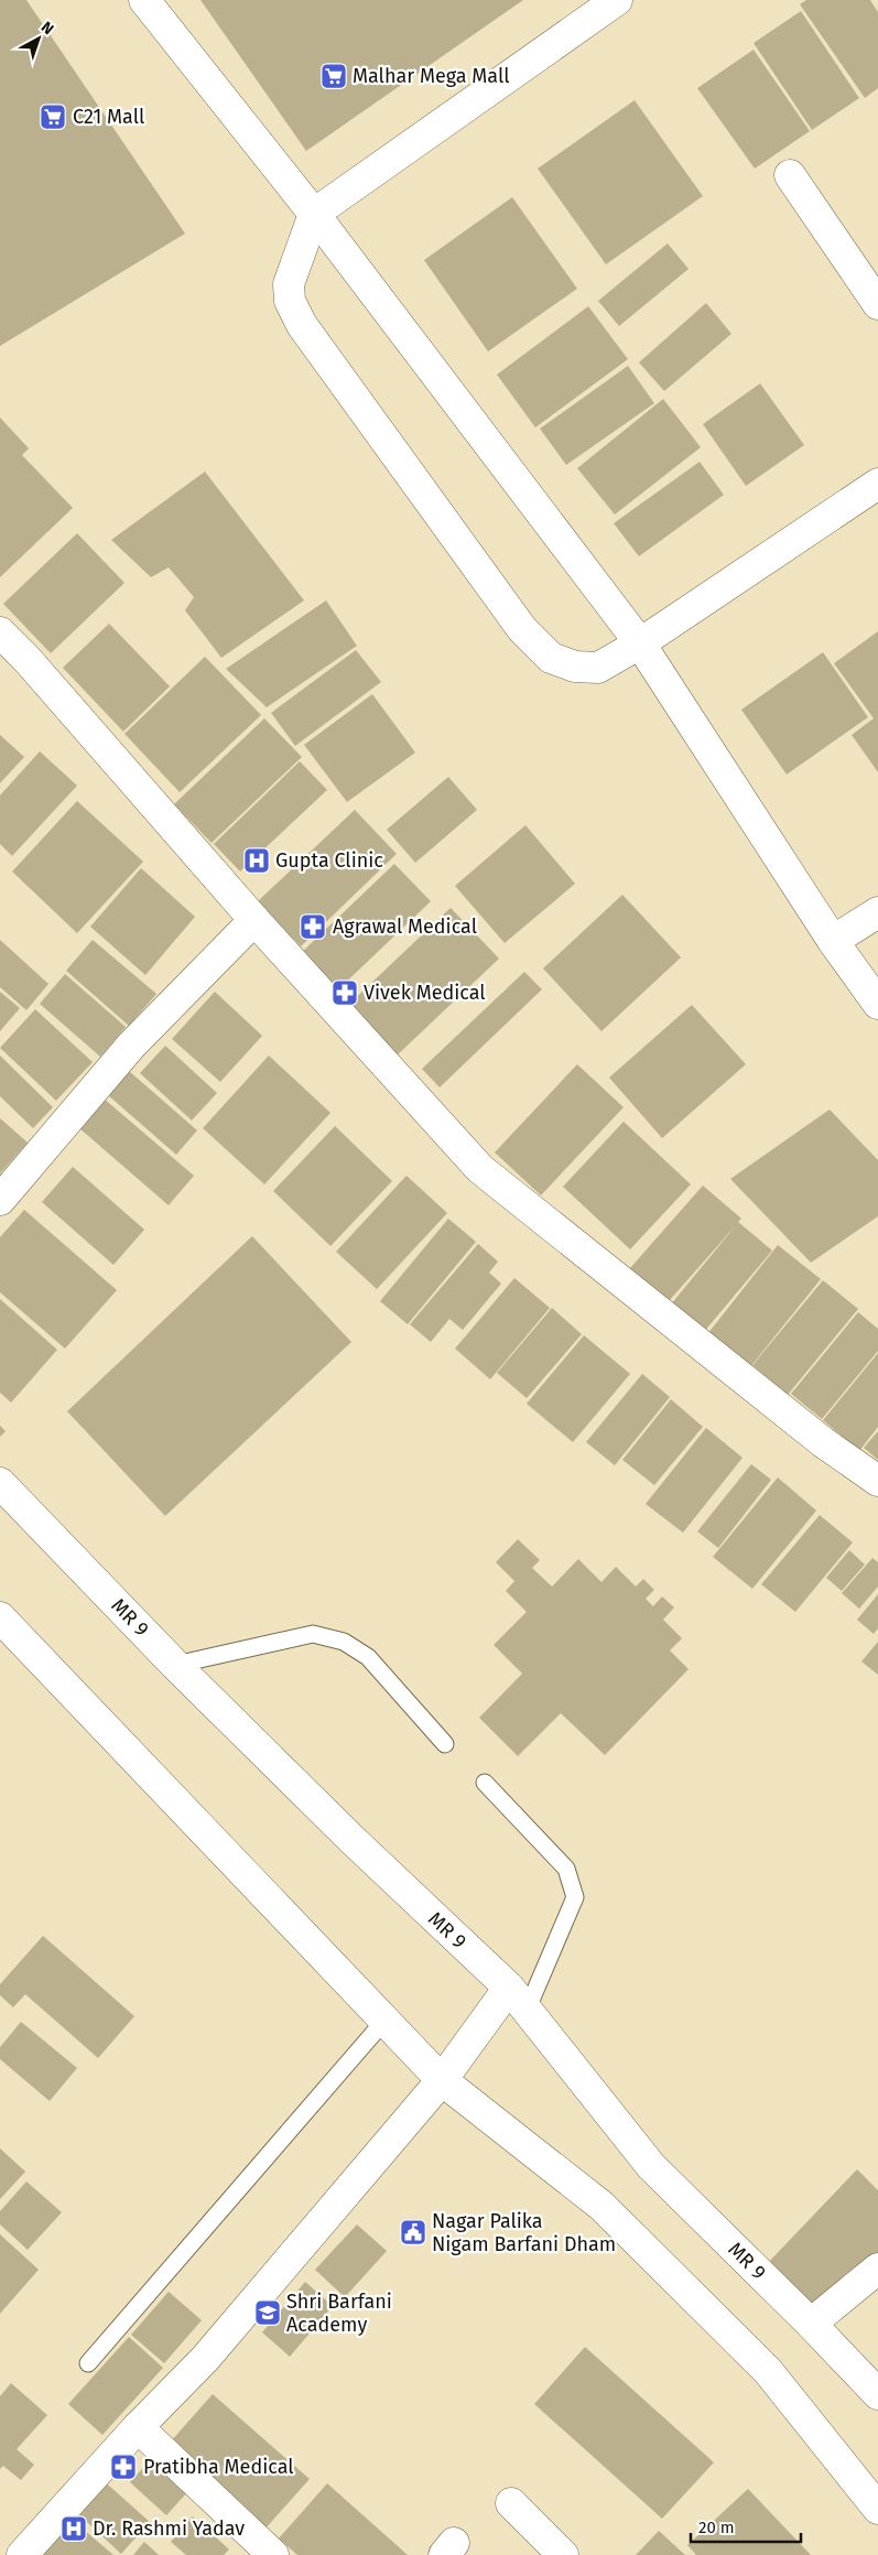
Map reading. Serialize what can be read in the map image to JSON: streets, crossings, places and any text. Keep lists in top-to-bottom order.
{
  "streets": {
    "street": ["MR 9"]
  },
  "places": {
    "supermarket": ["Malhar Mega Mall", "C21 Mall"],
    "hospital": ["Gupta Clinic", "Dr. Rashmi Yadav"],
    "pharmacy": ["Agrawal Medical", "Vivek Medical", "Pratibha Medical"],
    "public building": ["Nagar Palika Nigam Barfani Dham"],
    "school or university": ["Shri Barfani Academy"]
  },
  "scale_bar": "20 m",
  "north": "top right"
}
